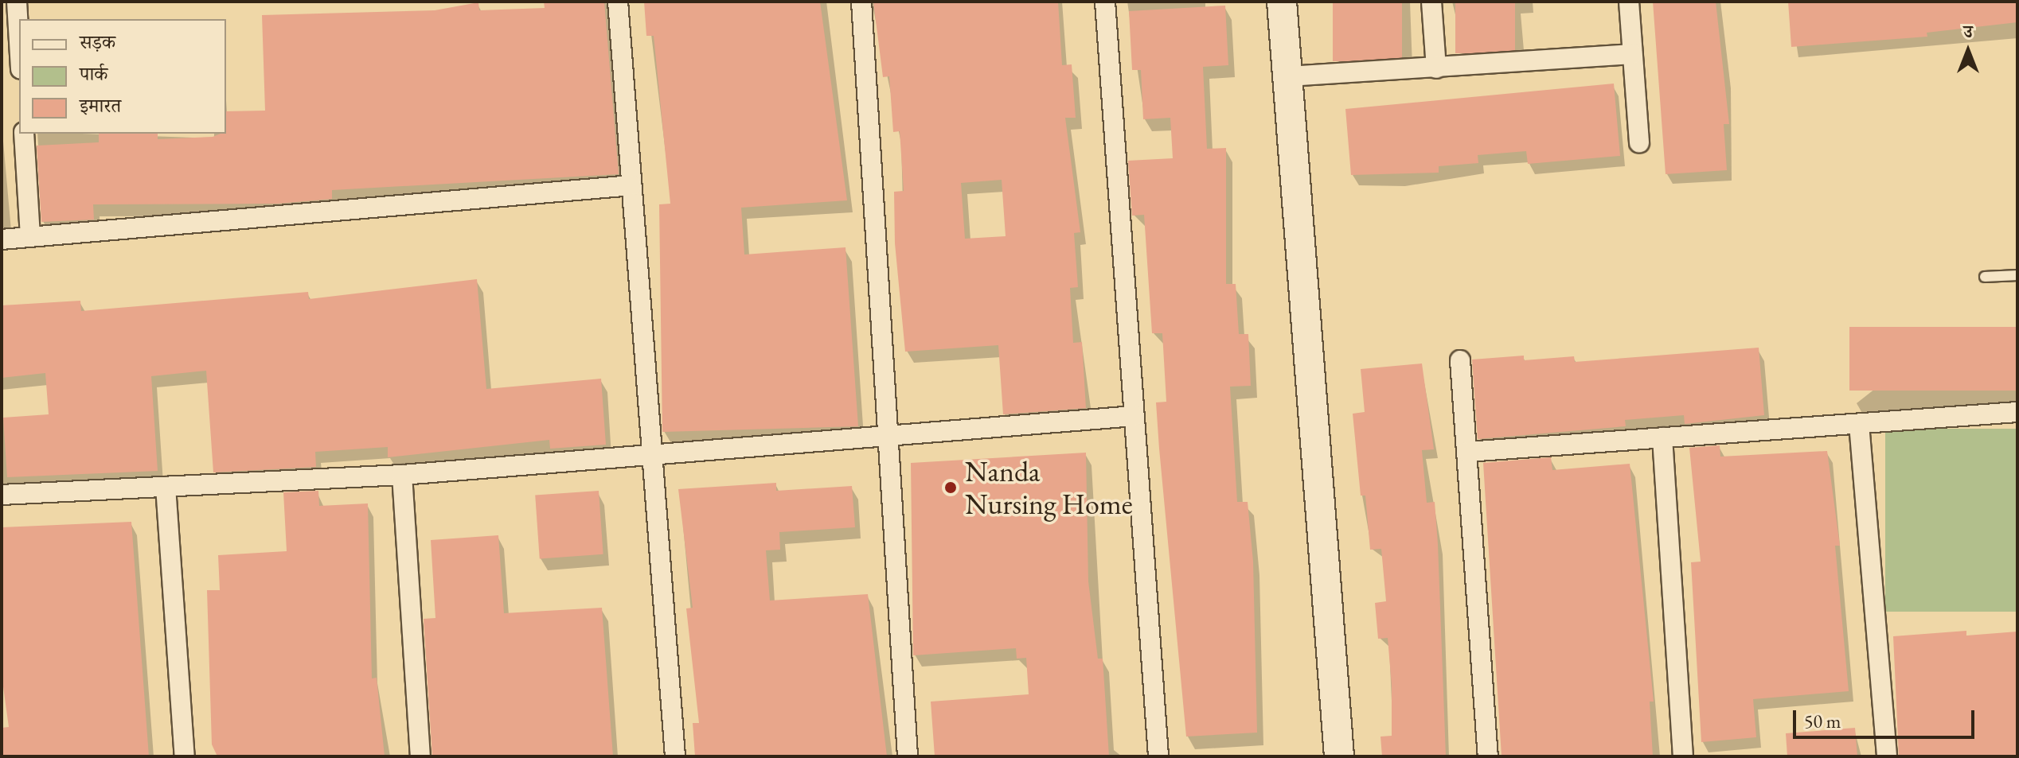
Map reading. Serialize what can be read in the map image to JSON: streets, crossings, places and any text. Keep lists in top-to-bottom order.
{
  "places": ["Nanda Nursing Home"],
  "legend": ["सड़क", "पार्क", "इमारत"],
  "scale_bar": "50 m",
  "north": "top"
}
